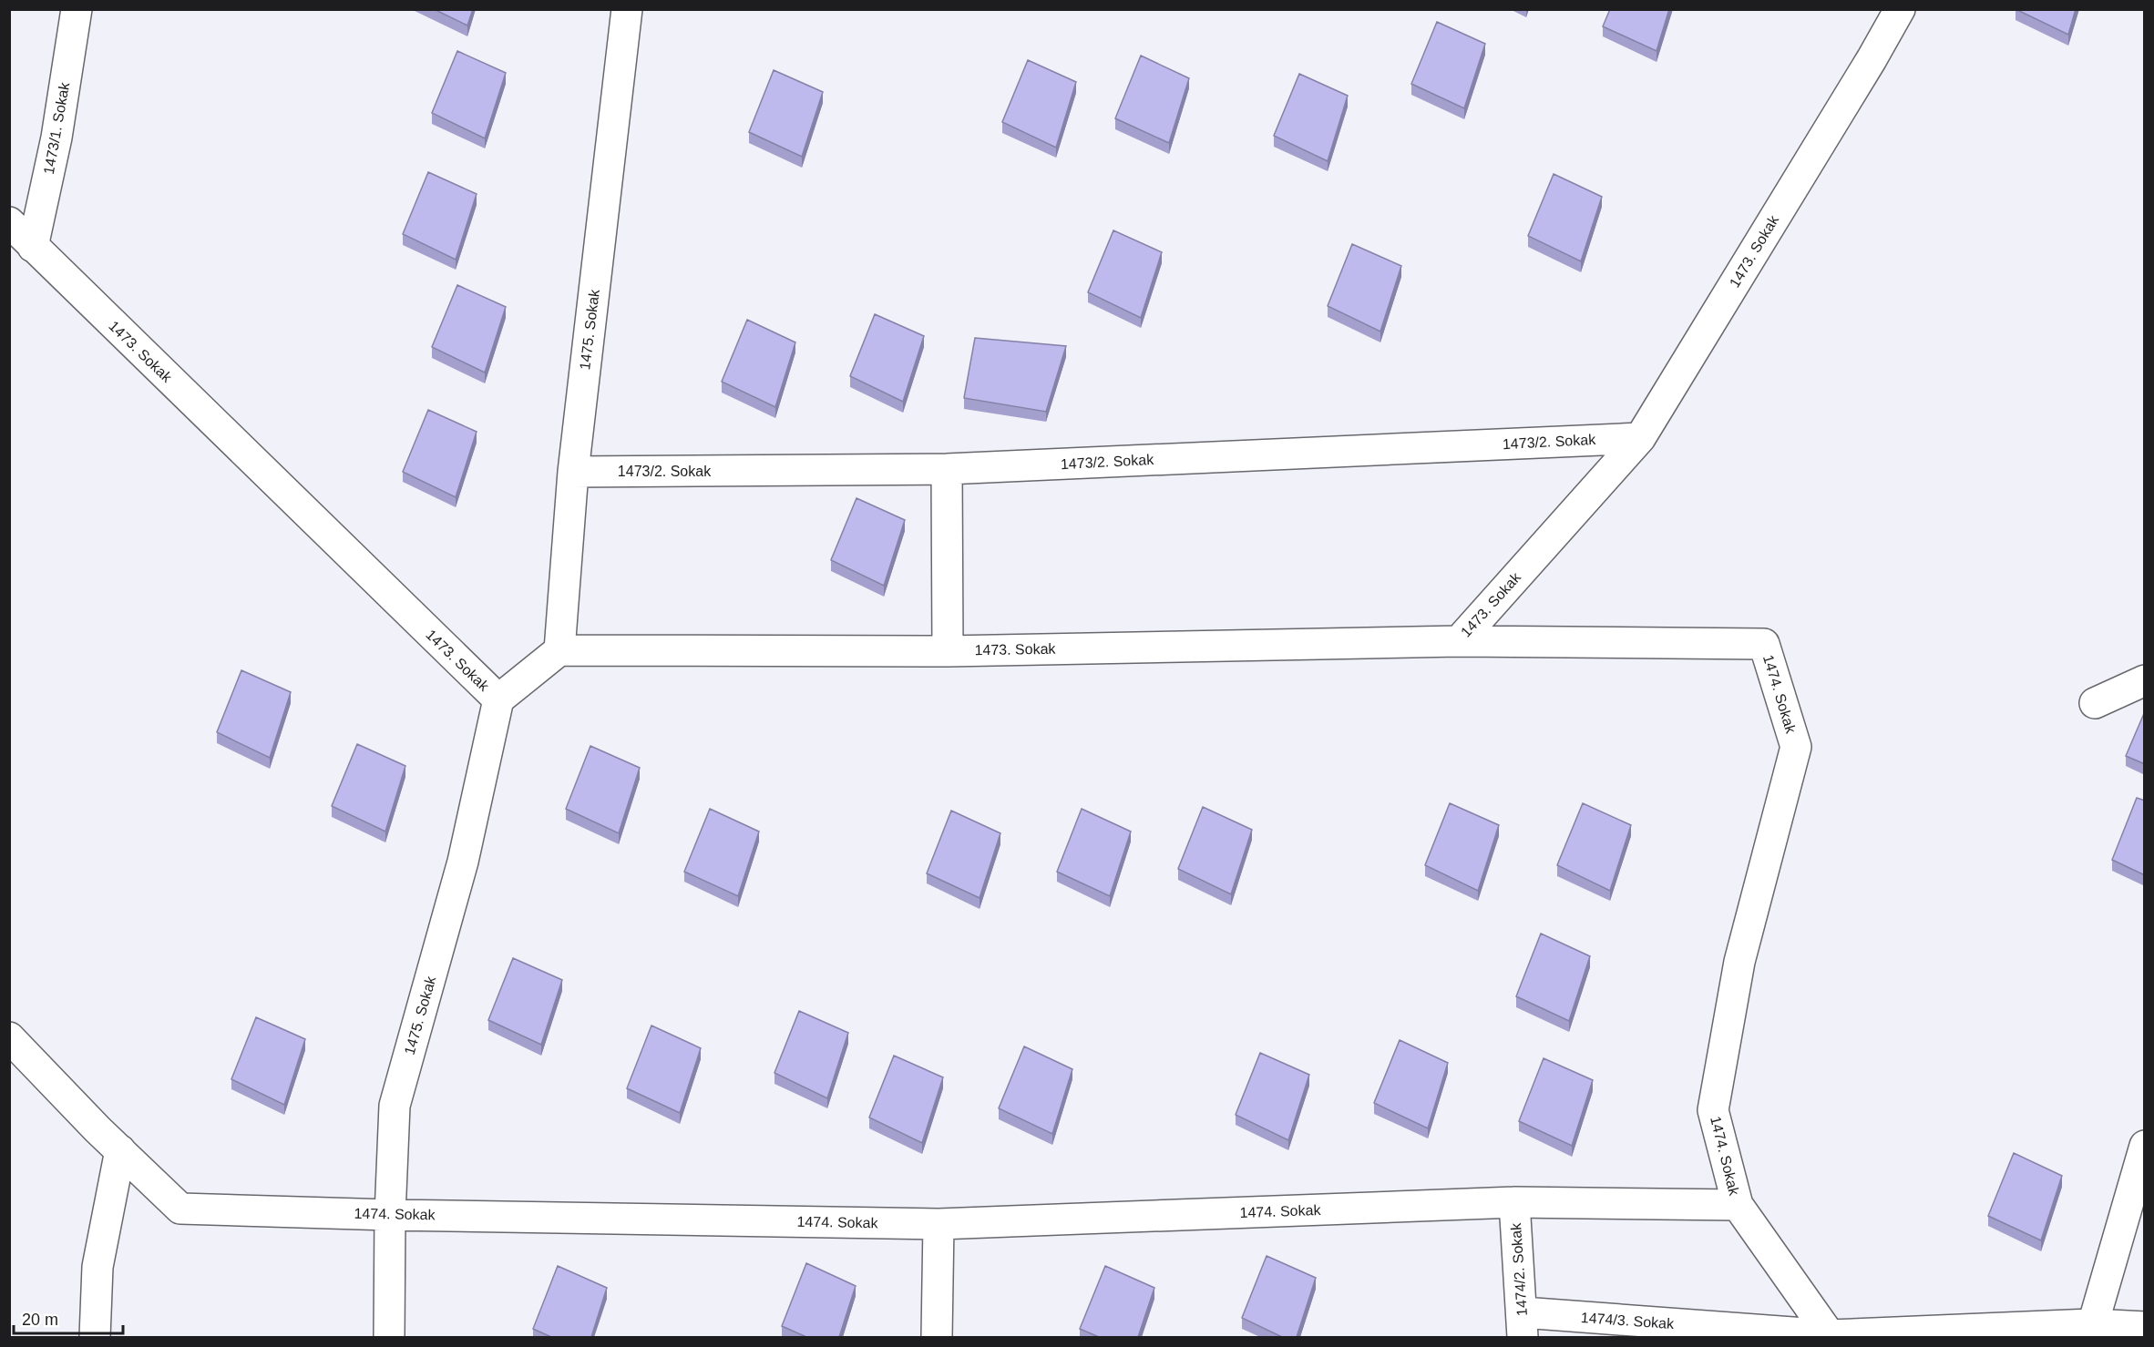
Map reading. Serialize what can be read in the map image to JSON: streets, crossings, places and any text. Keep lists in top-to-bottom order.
{
  "streets": {
    "street": [
      "1473/1. Sokak",
      "1473. Sokak",
      "1475. Sokak",
      "1473/2. Sokak",
      "1474. Sokak",
      "1474/2. Sokak",
      "1474/3. Sokak"
    ]
  },
  "crossings": [
    ["1473/1. Sokak", "1473. Sokak"],
    ["1473. Sokak", "1475. Sokak"],
    ["1473. Sokak", "1473/2. Sokak"],
    ["1473. Sokak", "1474. Sokak"],
    ["1475. Sokak", "1473/2. Sokak"],
    ["1475. Sokak", "1474. Sokak"],
    ["1474. Sokak", "1474/2. Sokak"],
    ["1474/2. Sokak", "1474/3. Sokak"]
  ],
  "scale_bar": "20 m"
}
